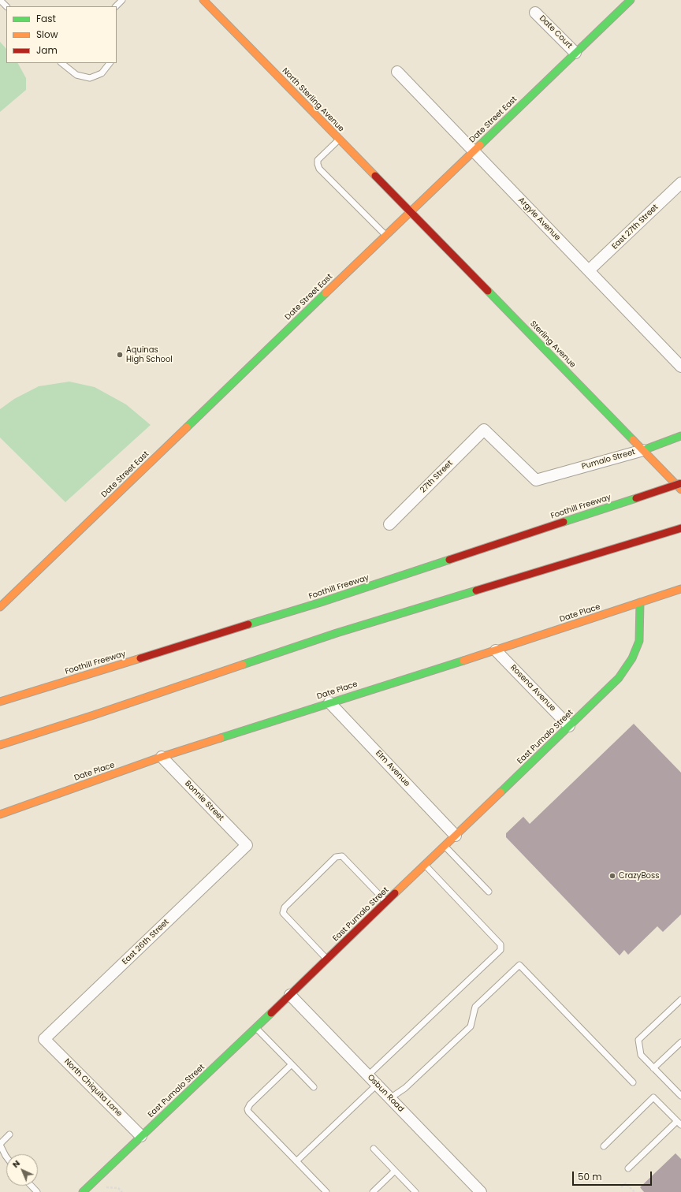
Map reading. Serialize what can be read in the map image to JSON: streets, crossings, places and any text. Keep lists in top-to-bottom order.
{
  "streets": {
    "main road": [
      "North Sterling Avenue",
      "Date Street East",
      "Sterling Avenue",
      "Pumalo Street",
      "Foothill Freeway",
      "Date Place",
      "East Pumalo Street"
    ],
    "street": [
      "Date Court",
      "Argyle Avenue",
      "East 27th Street",
      "27th Street",
      "Rosena Avenue",
      "Elm Avenue",
      "Bonnie Street",
      "East 26th Street",
      "North Chiquita Lane",
      "Osbun Road"
    ]
  },
  "crossings": [
    ["Date Court", "Date Street East"],
    ["North Sterling Avenue", "Date Street East"],
    ["North Sterling Avenue", "Sterling Avenue"],
    ["Date Street East", "Argyle Avenue"],
    ["Date Street East", "Sterling Avenue"],
    ["Argyle Avenue", "East 27th Street"],
    ["Sterling Avenue", "Pumalo Street"],
    ["Pumalo Street", "27th Street"],
    ["Date Place", "Rosena Avenue"],
    ["Date Place", "East Pumalo Street"],
    ["Date Place", "Elm Avenue"],
    ["Date Place", "Bonnie Street"],
    ["Rosena Avenue", "East Pumalo Street"],
    ["East Pumalo Street", "Elm Avenue"],
    ["East Pumalo Street", "North Chiquita Lane"],
    ["East Pumalo Street", "Osbun Road"],
    ["Bonnie Street", "East 26th Street"],
    ["East 26th Street", "North Chiquita Lane"]
  ],
  "places": ["Aquinas High School", "CrazyBoss"],
  "legend": ["Fast", "Slow", "Jam"],
  "scale_bar": "50 m",
  "north": "top left"
}
